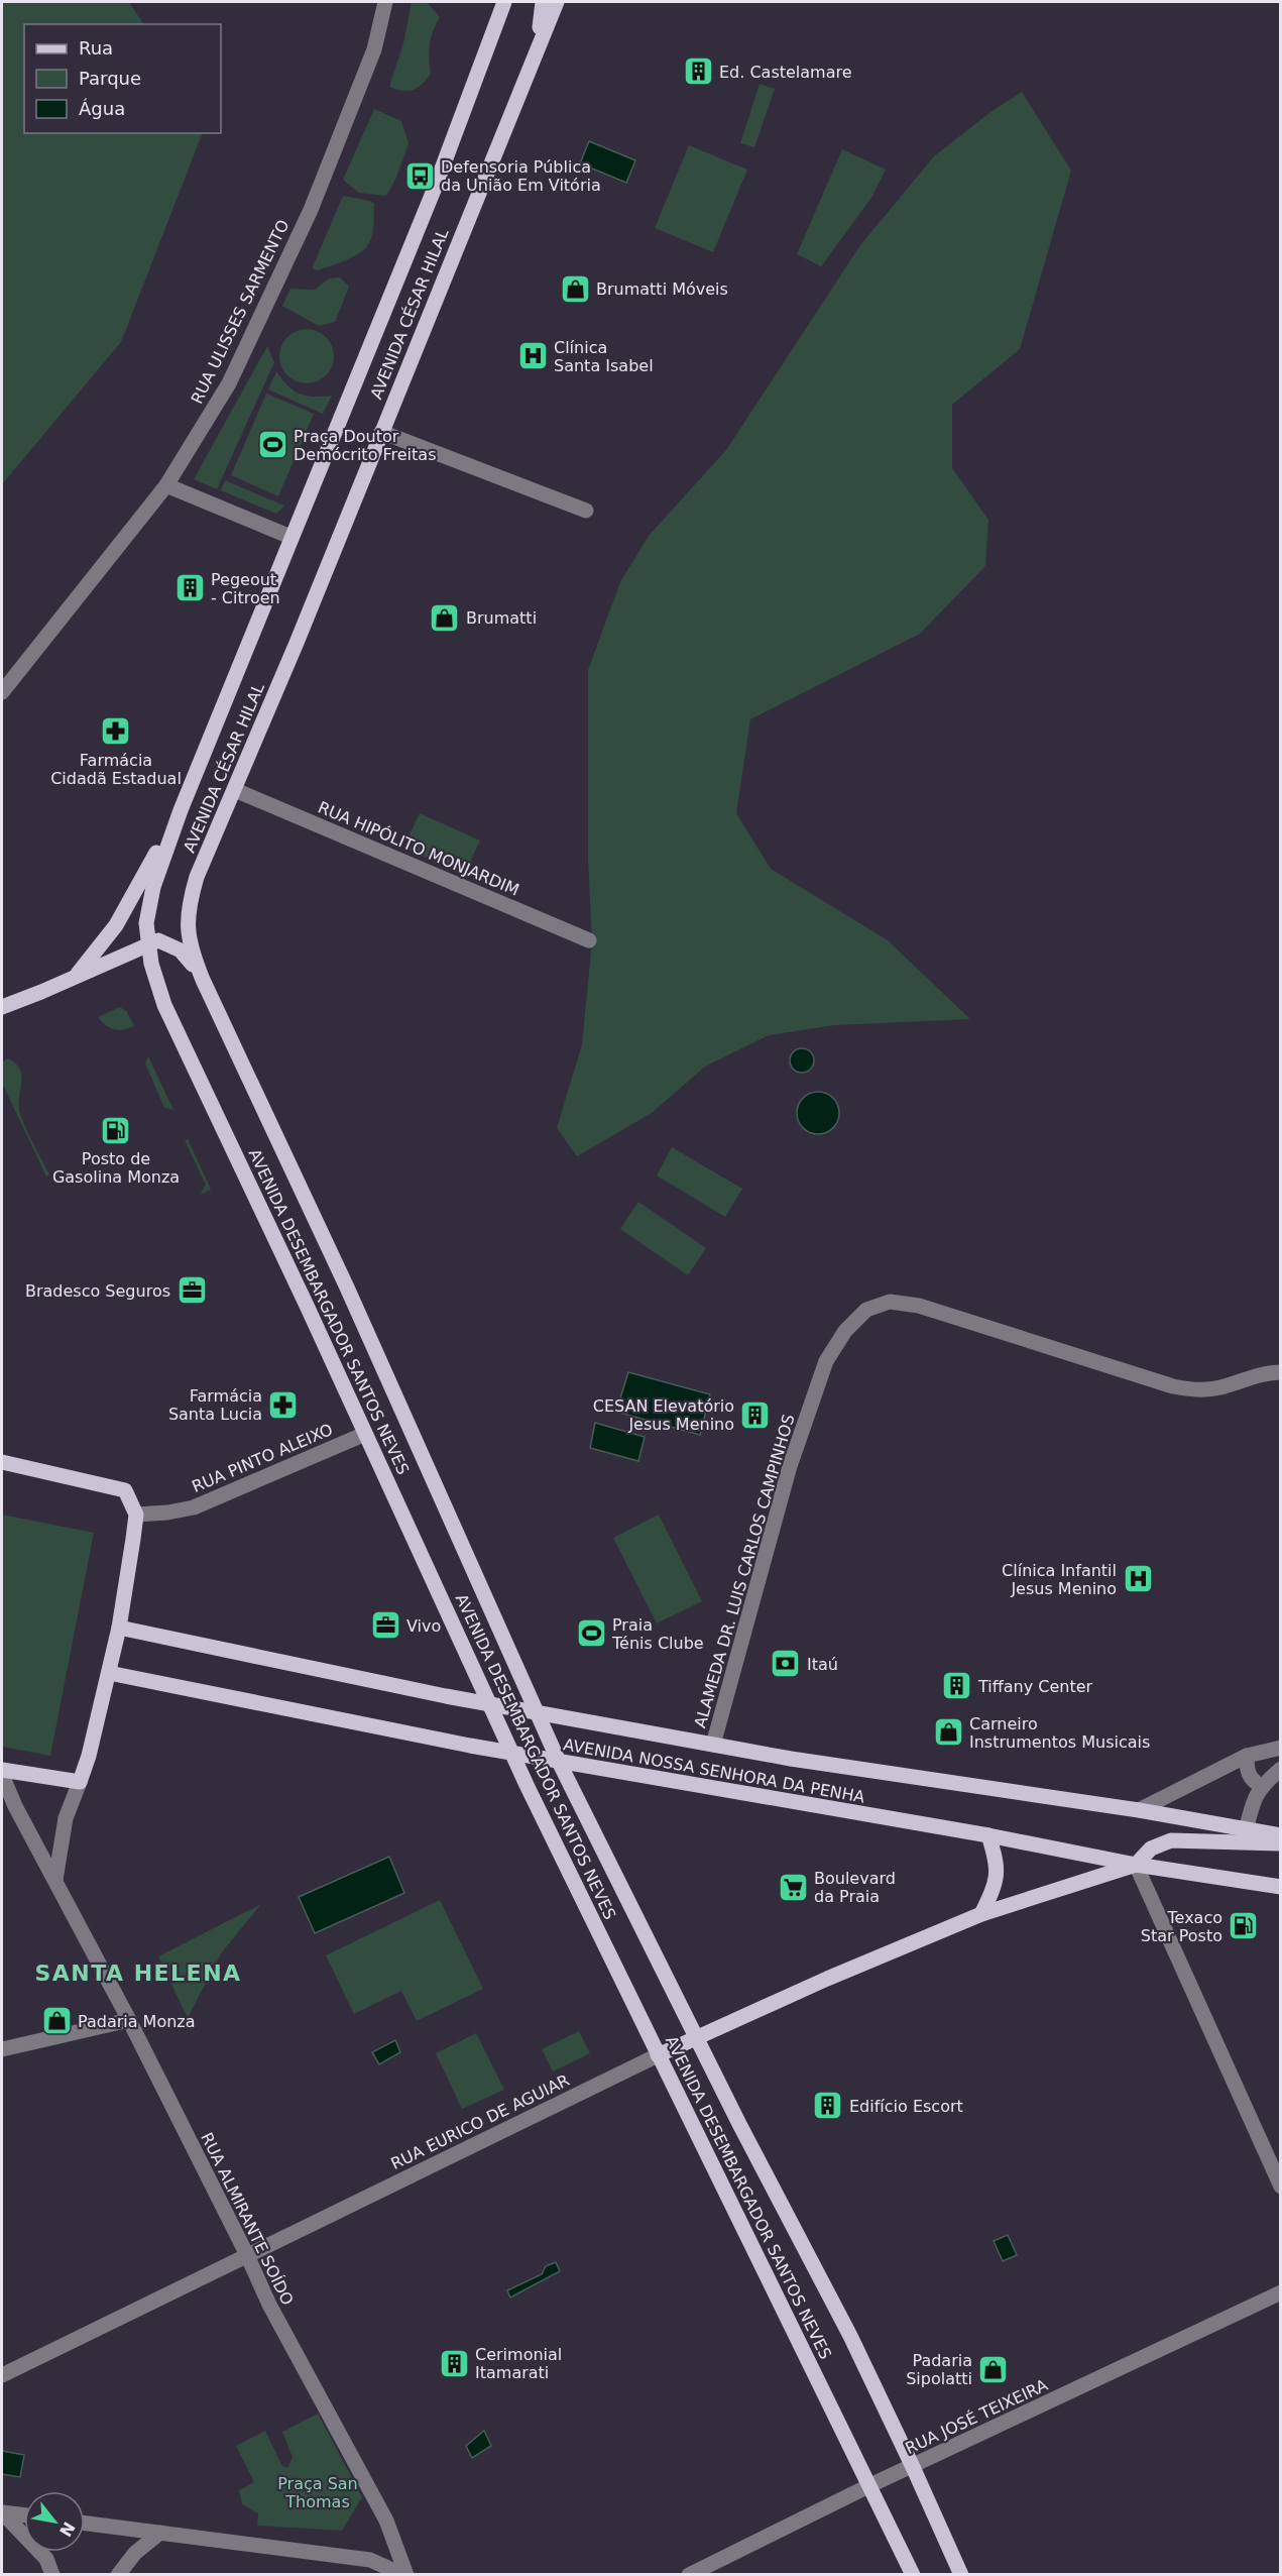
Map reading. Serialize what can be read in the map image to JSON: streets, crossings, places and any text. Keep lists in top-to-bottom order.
{
  "streets": {
    "main road": [
      "AVENIDA CÉSAR HILAL",
      "AVENIDA DESEMBARGADOR SANTOS NEVES",
      "AVENIDA NOSSA SENHORA DA PENHA",
      "RUA EURICO DE AGUIAR"
    ],
    "street": [
      "RUA ULISSES SARMENTO",
      "RUA HIPÓLITO MONJARDIM",
      "RUA PINTO ALEIXO",
      "ALAMEDA DR. LUIS CARLOS CAMPINHOS",
      "RUA ALMIRANTE SOÍDO",
      "RUA JOSÉ TEIXEIRA"
    ]
  },
  "crossings": [
    ["AVENIDA CÉSAR HILAL", "RUA HIPÓLITO MONJARDIM"],
    ["AVENIDA CÉSAR HILAL", "AVENIDA DESEMBARGADOR SANTOS NEVES"],
    ["AVENIDA DESEMBARGADOR SANTOS NEVES", "RUA PINTO ALEIXO"],
    ["AVENIDA DESEMBARGADOR SANTOS NEVES", "AVENIDA NOSSA SENHORA DA PENHA"],
    ["AVENIDA DESEMBARGADOR SANTOS NEVES", "RUA EURICO DE AGUIAR"],
    ["AVENIDA DESEMBARGADOR SANTOS NEVES", "RUA JOSÉ TEIXEIRA"],
    ["ALAMEDA DR. LUIS CARLOS CAMPINHOS", "AVENIDA NOSSA SENHORA DA PENHA"],
    ["AVENIDA NOSSA SENHORA DA PENHA", "RUA EURICO DE AGUIAR"],
    ["RUA EURICO DE AGUIAR", "RUA ALMIRANTE SOÍDO"]
  ],
  "districts": ["SANTA HELENA"],
  "parks": ["Praça San Thomas"],
  "places": {
    "building": [
      "Ed. Castelamare",
      "Pegeout - Citroen",
      "CESAN Elevatório Jesus Menino",
      "Tiffany Center",
      "Edifício Escort",
      "Cerimonial Itamarati"
    ],
    "bus stop": ["Defensoria Pública da União Em Vitória"],
    "shop": [
      "Brumatti Móveis",
      "Brumatti",
      "Carneiro Instrumentos Musicais",
      "Padaria Monza",
      "Padaria Sipolatti"
    ],
    "hospital": ["Clínica Santa Isabel", "Clínica Infantil Jesus Menino"],
    "sports": ["Praça Doutor Demócrito Freitas", "Praia Ténis Clube"],
    "pharmacy": ["Farmácia Cidadã Estadual", "Farmácia Santa Lucia"],
    "fuel station": ["Posto de Gasolina Monza", "Texaco Star Posto"],
    "office": ["Bradesco Seguros", "Vivo"],
    "bank": ["Itaú"],
    "supermarket": ["Boulevard da Praia"]
  },
  "legend": ["Rua", "Parque", "Água"],
  "north": "bottom right"
}
